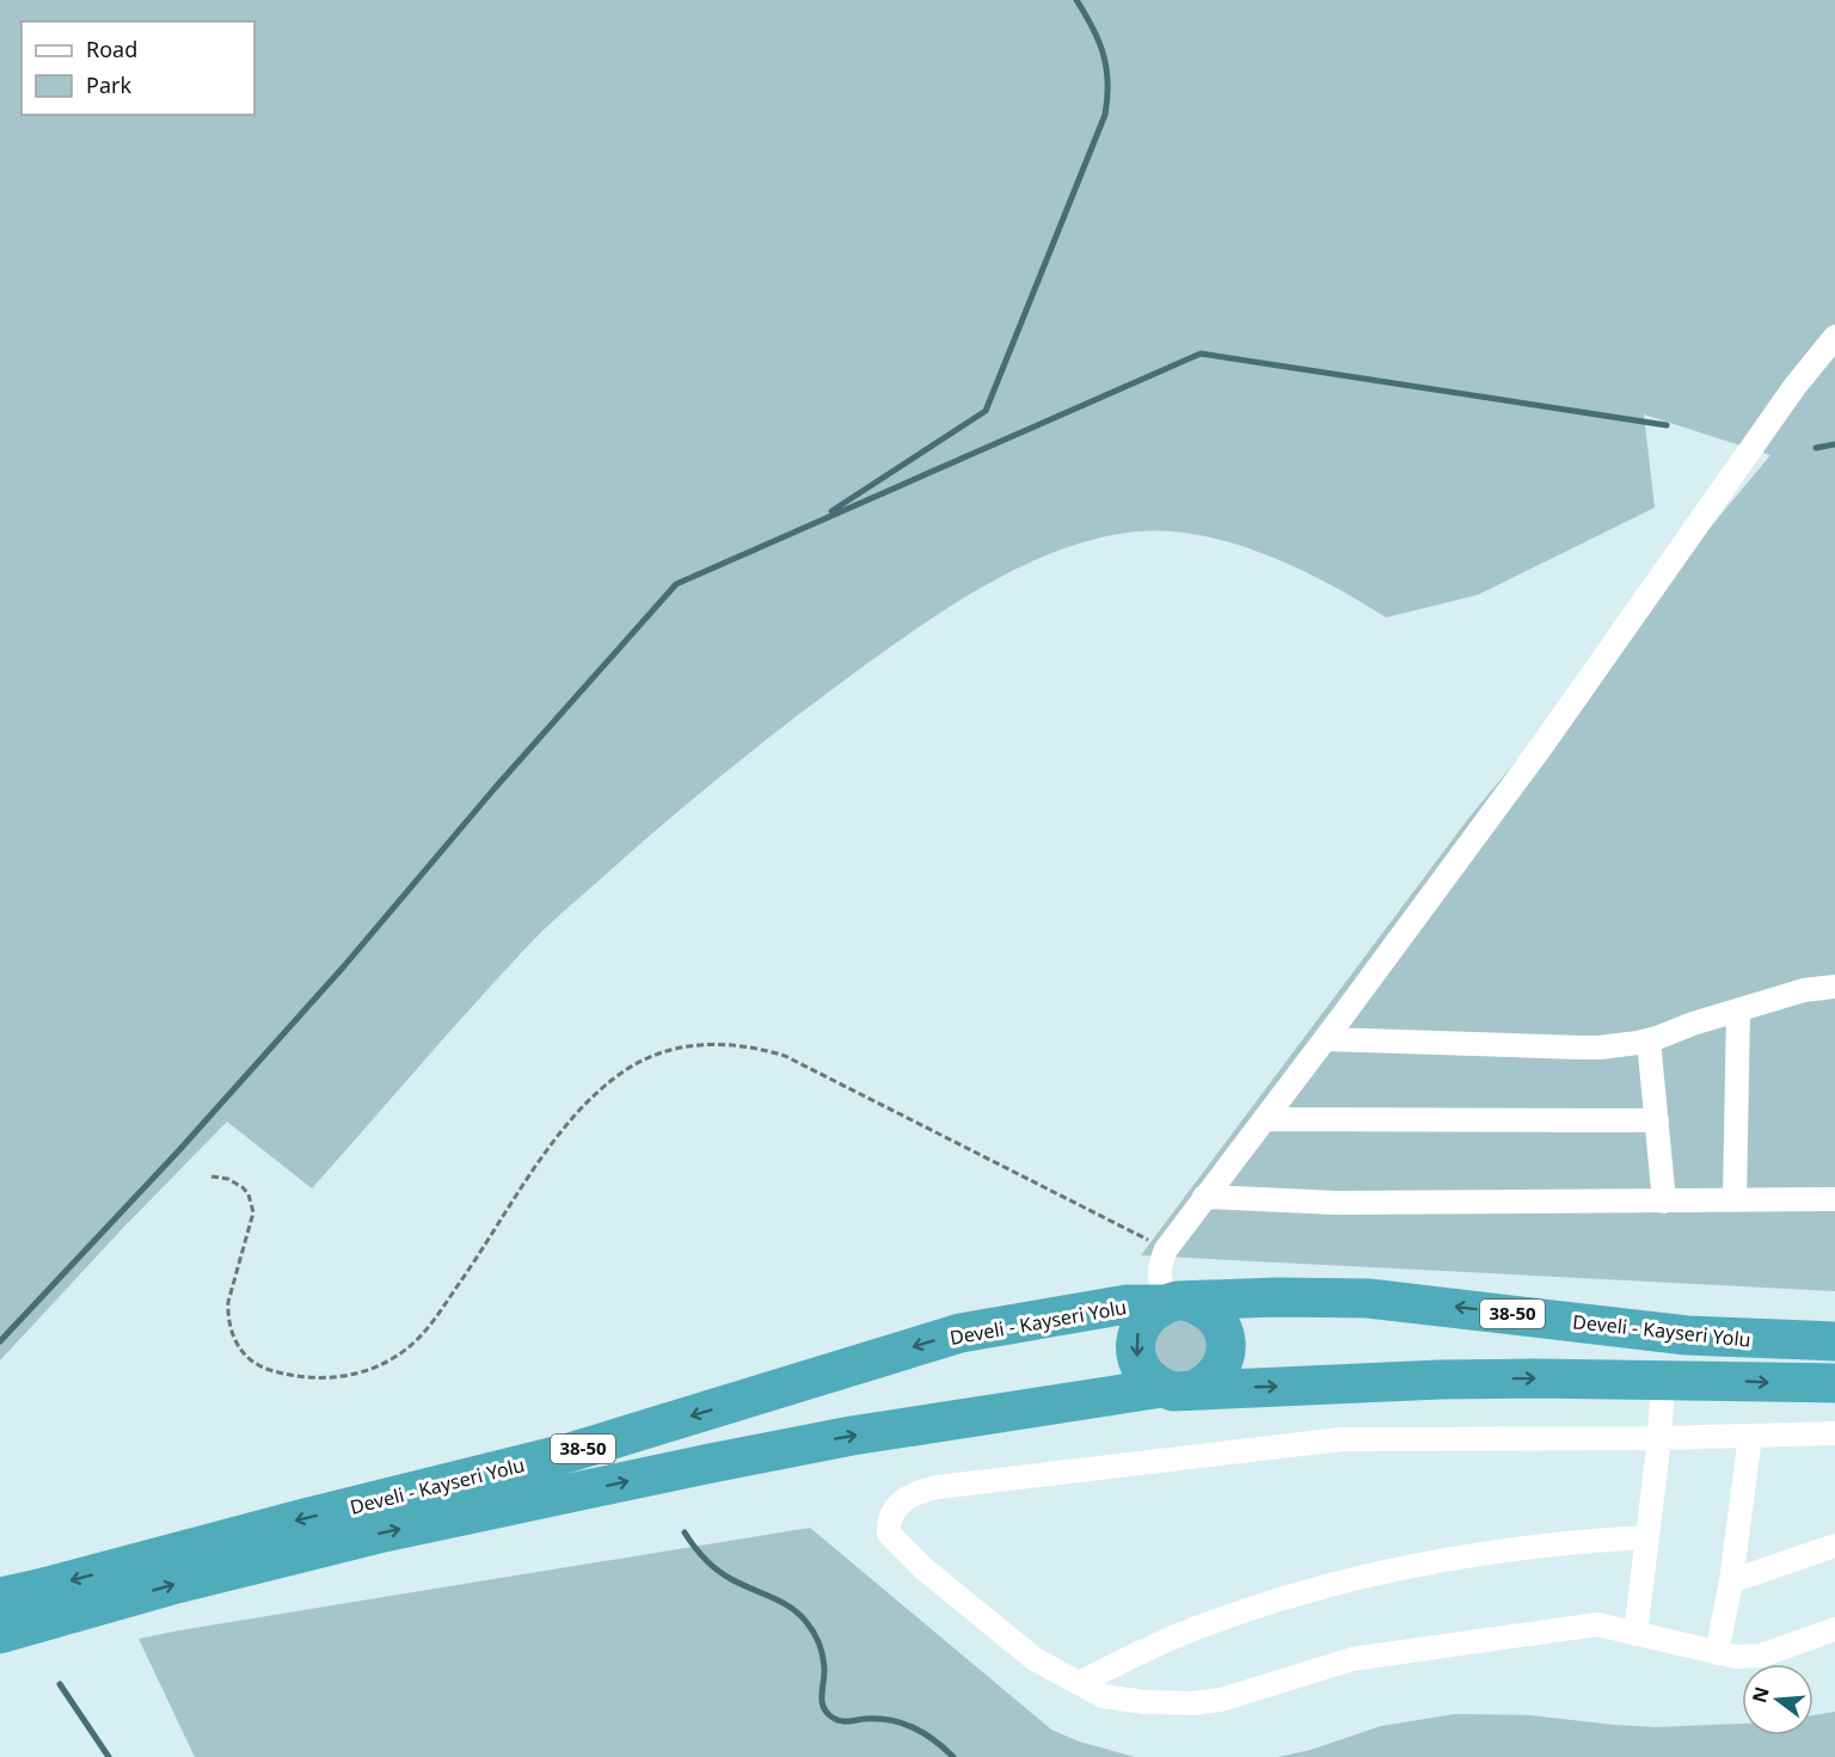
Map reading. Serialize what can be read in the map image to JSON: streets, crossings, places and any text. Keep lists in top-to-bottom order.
{
  "streets": {
    "highway": ["38-50", "Develi - Kayseri Yolu"]
  },
  "legend": ["Road", "Park"],
  "north": "left"
}
